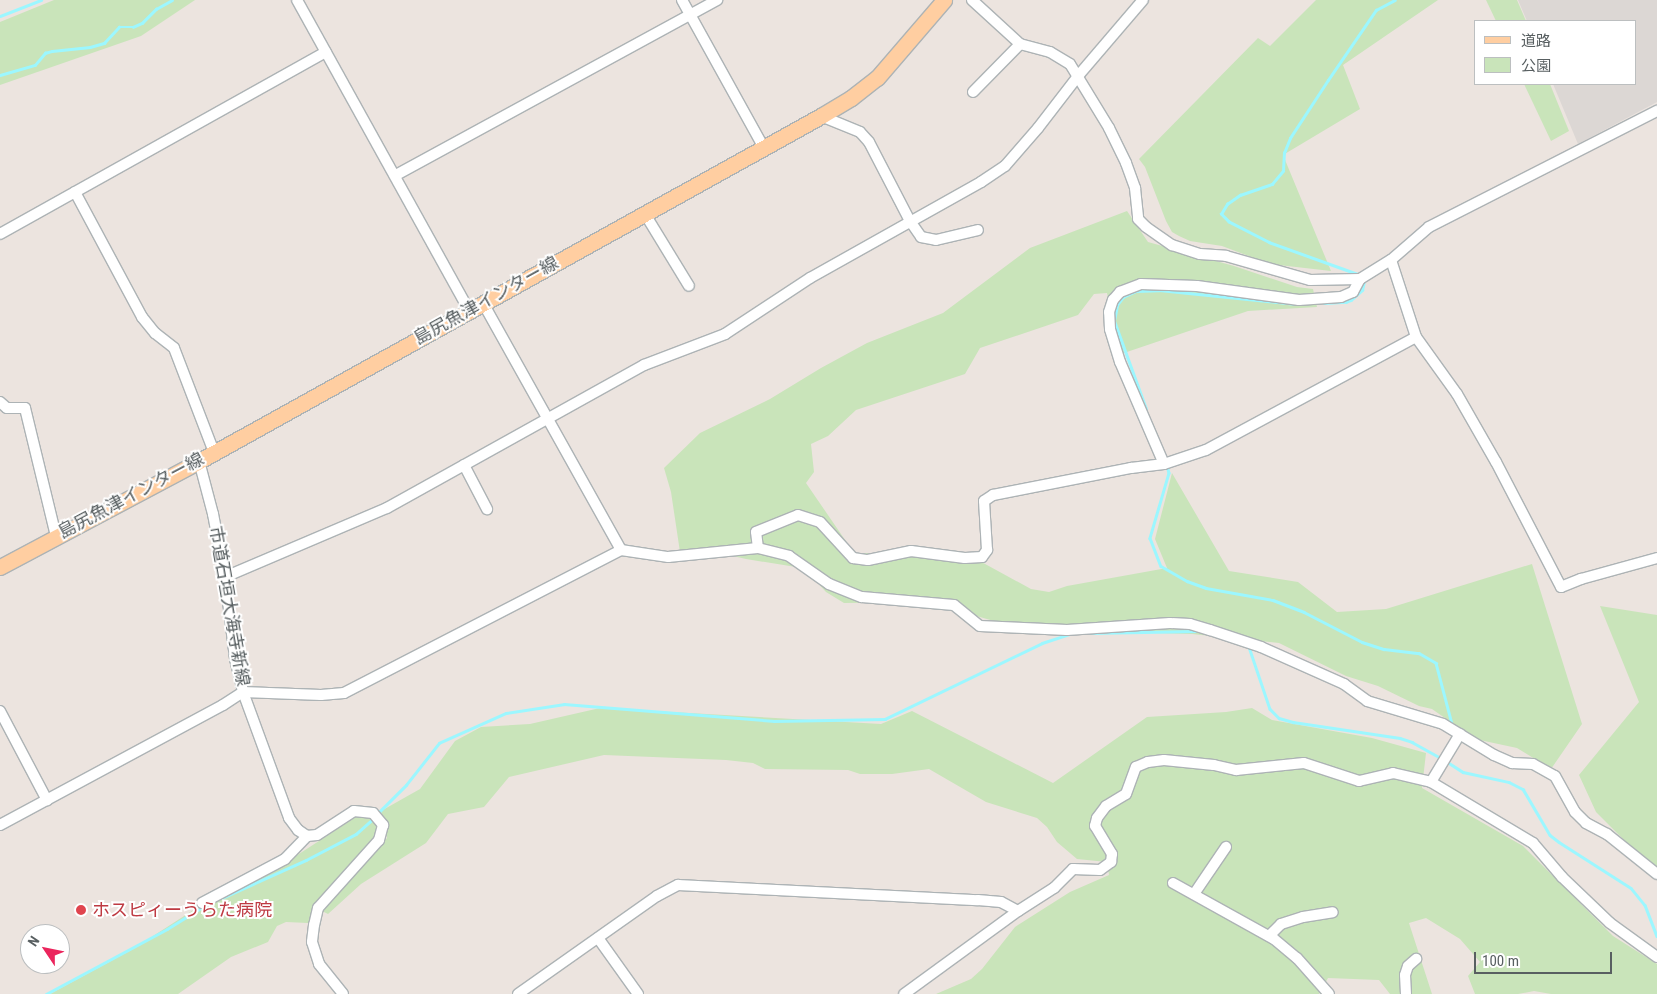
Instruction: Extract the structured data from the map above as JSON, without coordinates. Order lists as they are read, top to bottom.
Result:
{
  "streets": {
    "main road": ["島尻魚津インター線"],
    "street": ["市道石垣大海寺新線"]
  },
  "crossings": [
    ["島尻魚津インター線", "市道石垣大海寺新線"]
  ],
  "places": ["ホスピィーうらた病院"],
  "legend": ["道路", "公園"],
  "scale_bar": "100 m",
  "north": "top left"
}
